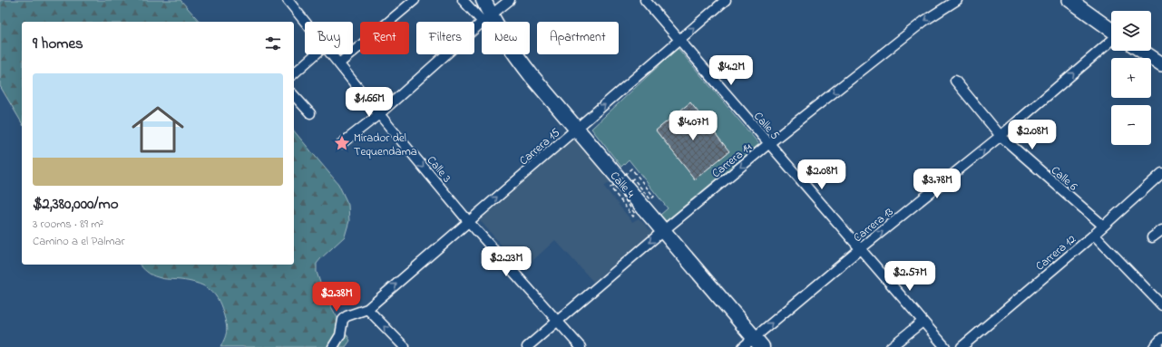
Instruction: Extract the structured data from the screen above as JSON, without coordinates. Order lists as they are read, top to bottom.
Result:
{
  "streets": {
    "main road": ["Calle 4"],
    "street": [
      "Calle 5",
      "Carrera 15",
      "Carrera 14",
      "Calle 3",
      "Calle 6",
      "Carrera 13",
      "Carrera 12"
    ]
  },
  "crossings": [
    ["Calle 5", "Carrera 15"],
    ["Calle 5", "Carrera 14"],
    ["Calle 5", "Carrera 13"],
    ["Carrera 15", "Calle 3"],
    ["Carrera 15", "Calle 4"],
    ["Carrera 14", "Calle 3"],
    ["Carrera 14", "Calle 4"],
    ["Calle 6", "Carrera 13"],
    ["Calle 6", "Carrera 12"],
    ["Calle 4", "Carrera 13"]
  ],
  "one_way": ["Carrera 15", "Carrera 14", "Carrera 13"],
  "places": {
    "place": ["Mirador del Tequendama"]
  },
  "page": {
    "map_buttons": ["+", "−"],
    "chip": [
      "Buy",
      "Rent",
      "Filters",
      "New",
      "Apartment"
    ],
    "heading": "9 homes",
    "price": [
      "$4.2M",
      "$1.66M",
      "$4.07M",
      "$2.08M",
      "$2.08M",
      "$3.78M",
      "$2.23M",
      "$2.57M",
      "$2.38M"
    ],
    "list": [
      {
        "name": "$2,380,000/mo",
        "note": "3 rooms · 89 m² · Camino a el Palmar"
      }
    ]
  }
}
